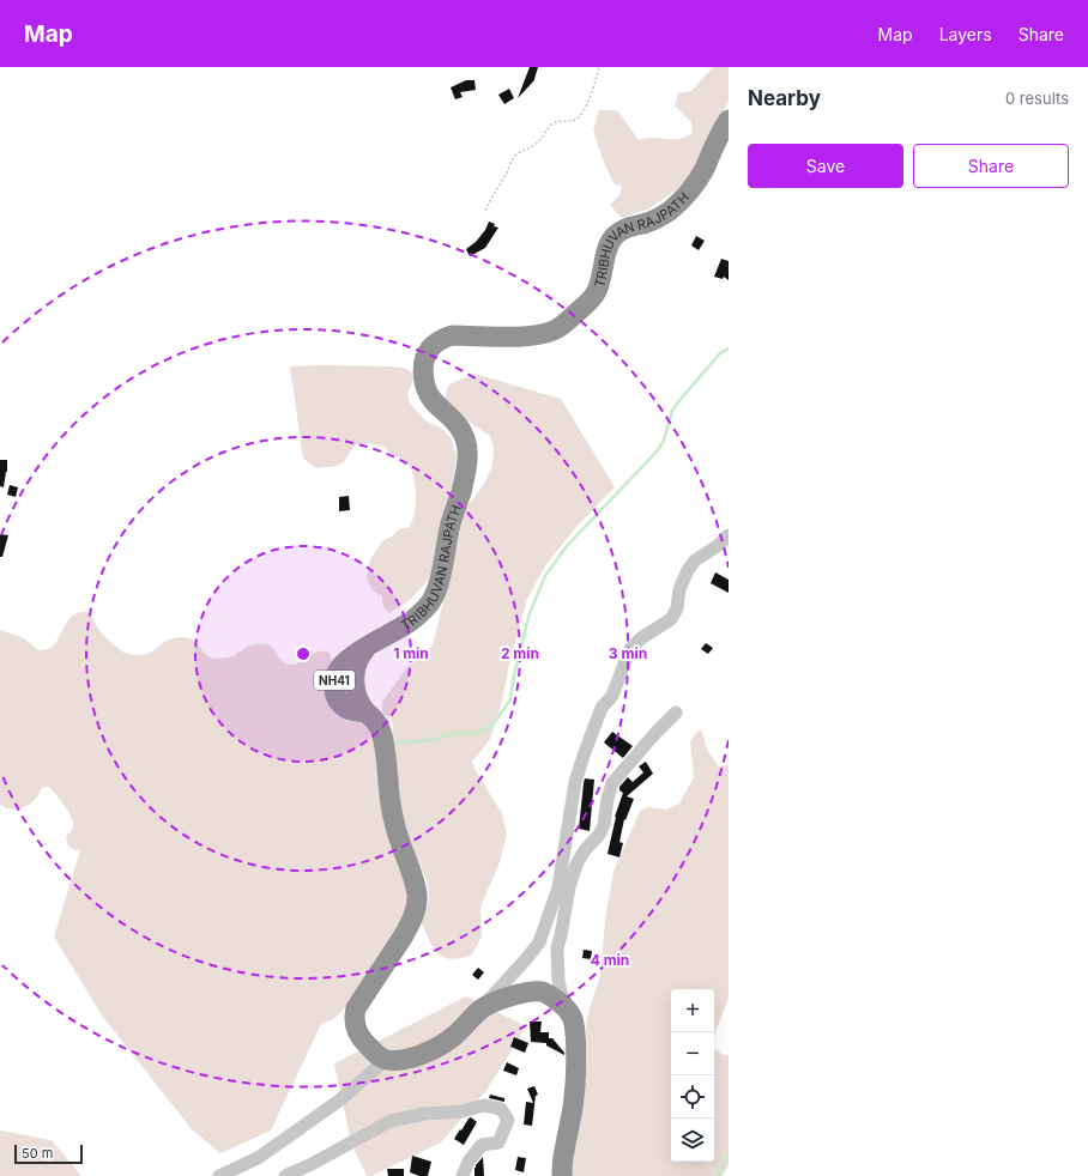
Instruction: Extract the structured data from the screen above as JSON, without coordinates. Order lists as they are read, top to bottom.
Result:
{
  "streets": {
    "highway": ["TRIBHUVAN RAJPATH", "NH41"]
  },
  "scale_bar": "50 m",
  "page": {
    "header": "Map",
    "nav": ["Map", "Layers", "Share"],
    "heading": ["Nearby", "0 results"],
    "buttons": ["Save", "Share"],
    "map_buttons": ["+", "−"],
    "scale": "50 m"
  },
  "rings": [
    "1 min",
    "2 min",
    "3 min",
    "4 min"
  ]
}
